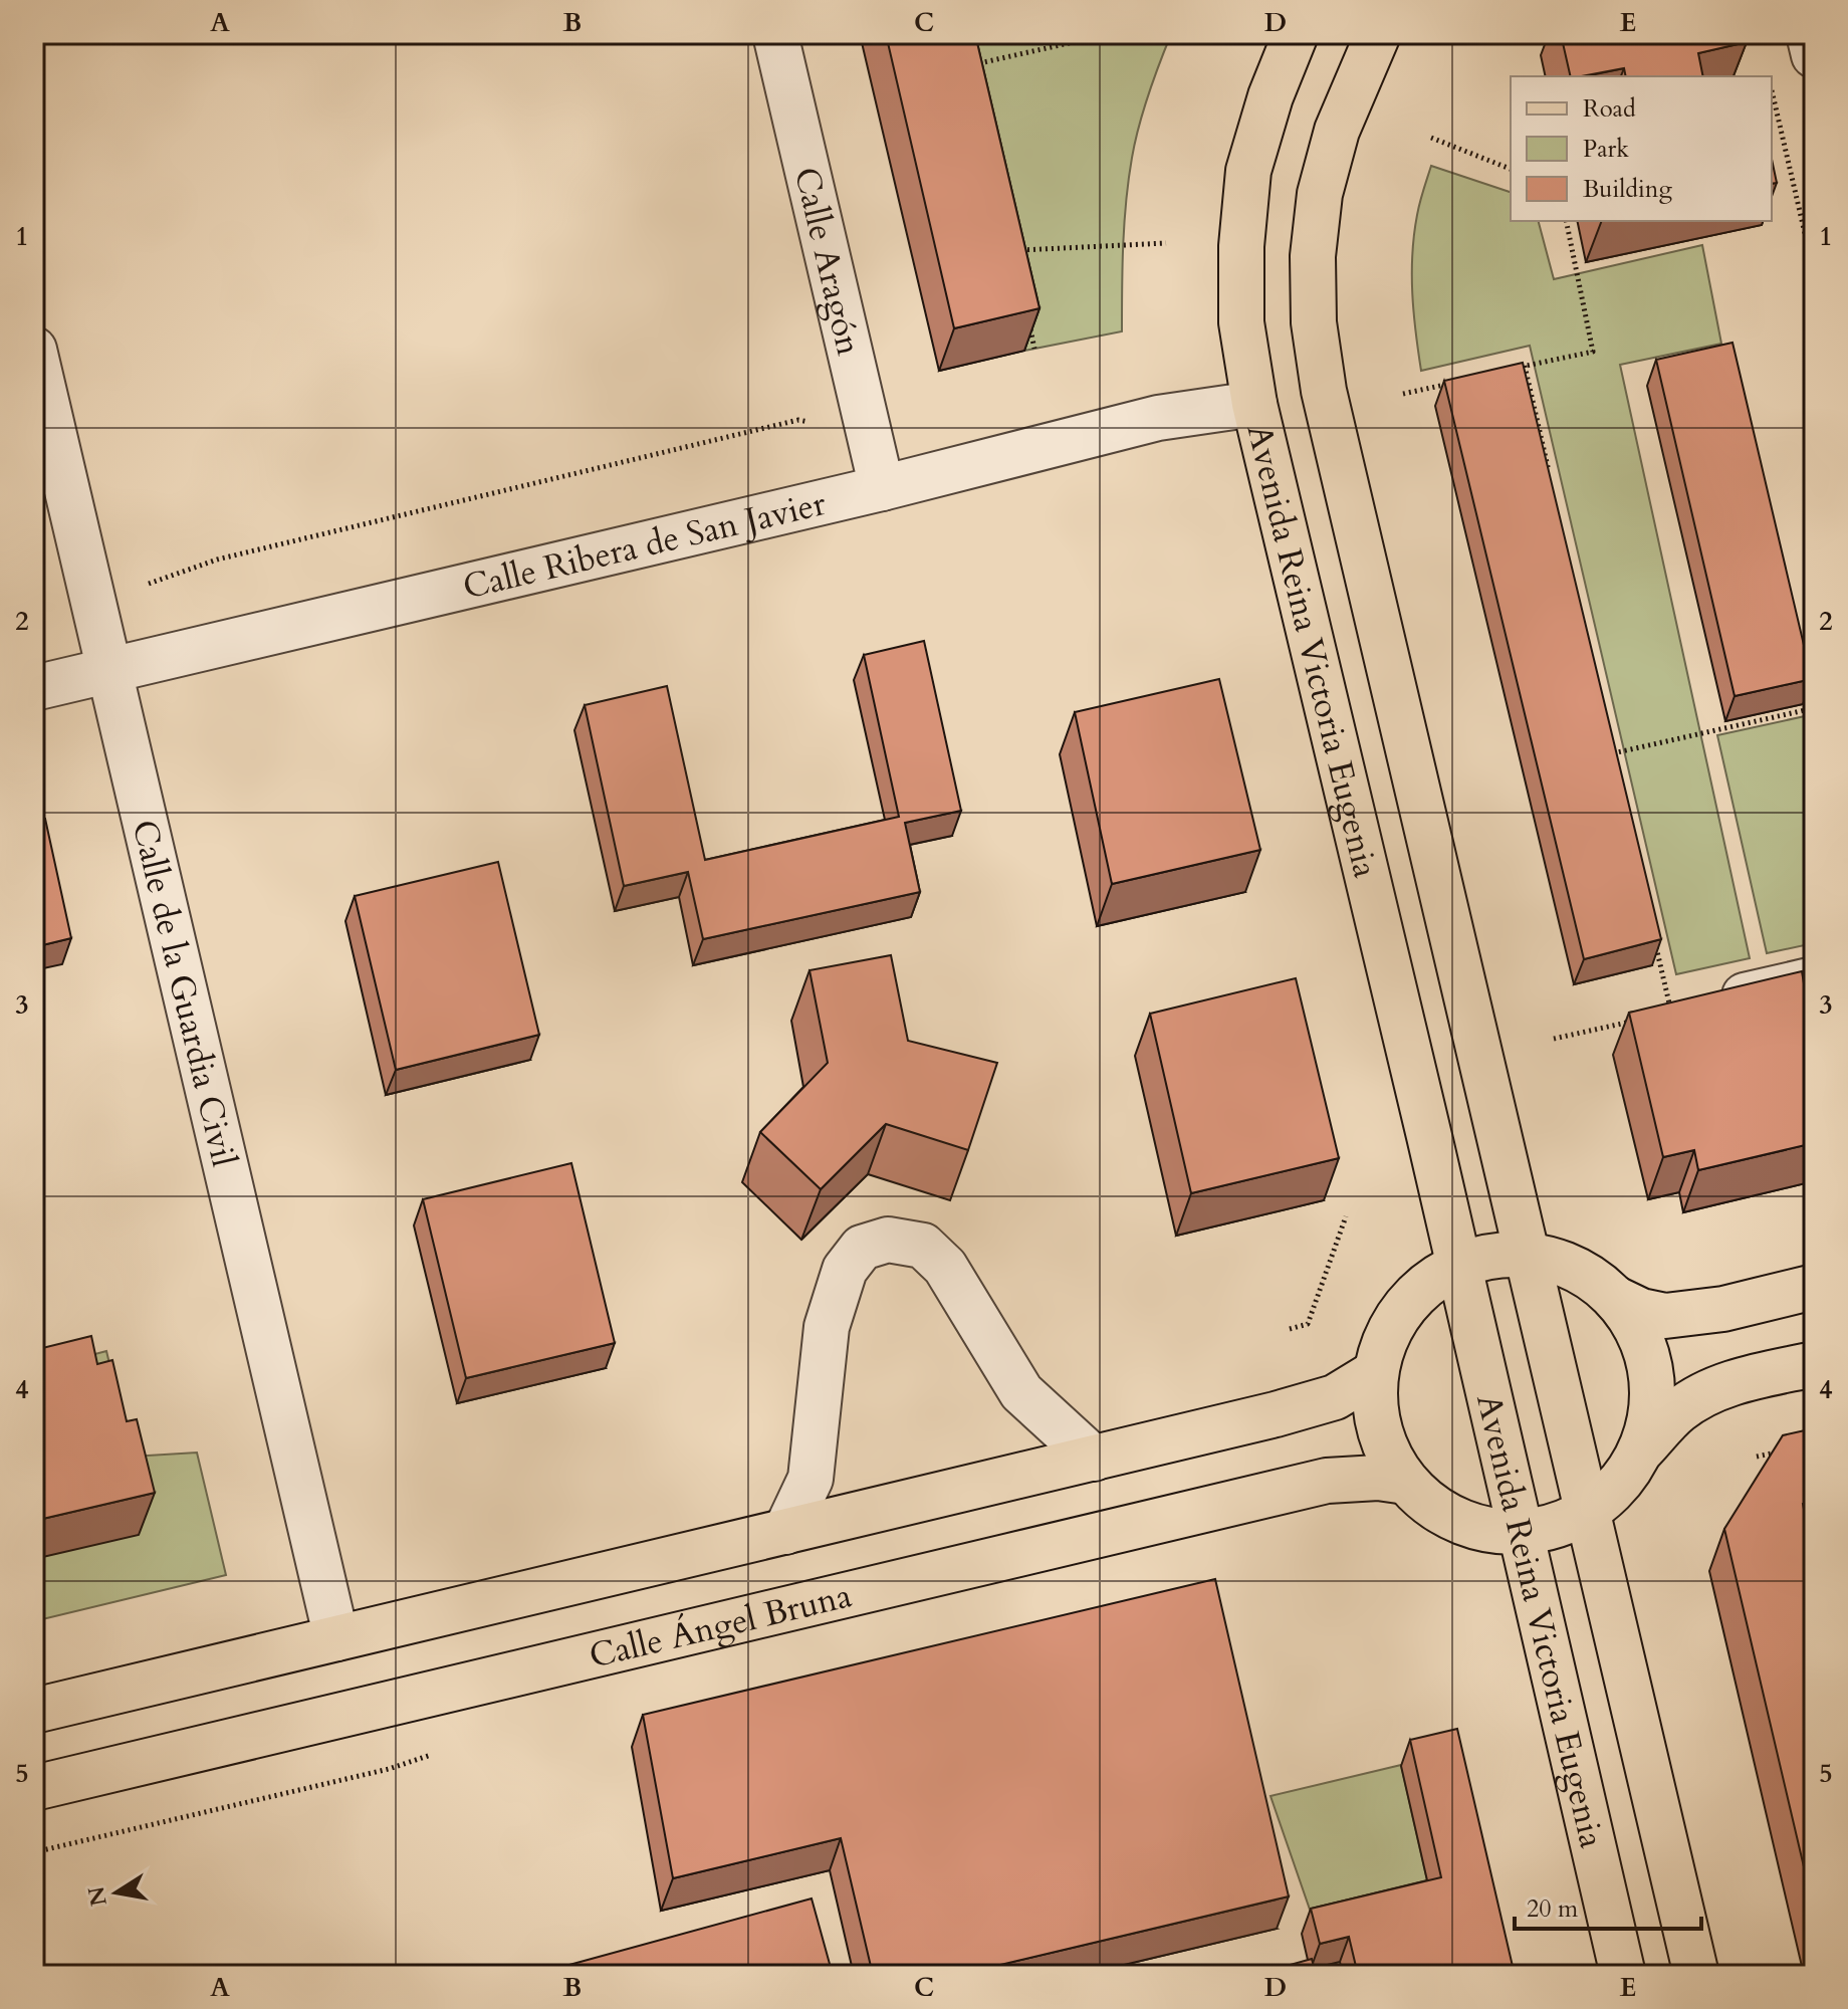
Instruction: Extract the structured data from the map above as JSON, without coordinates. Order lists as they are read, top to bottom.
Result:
{
  "streets": {
    "main road": ["Avenida Reina Victoria Eugenia", "Calle Ángel Bruna"],
    "street": ["Calle Aragón", "Calle Ribera de San Javier", "Calle de la Guardia Civil"]
  },
  "crossings": [
    ["Calle Aragón", "Calle Ribera de San Javier"],
    ["Calle Ribera de San Javier", "Avenida Reina Victoria Eugenia"],
    ["Calle Ribera de San Javier", "Calle de la Guardia Civil"]
  ],
  "legend": ["Road", "Park", "Building"],
  "scale_bar": "20 m",
  "north": "left",
  "grid": {
    "columns": [
      "A",
      "B",
      "C",
      "D",
      "E"
    ],
    "rows": [
      "1",
      "2",
      "3",
      "4",
      "5"
    ]
  }
}
